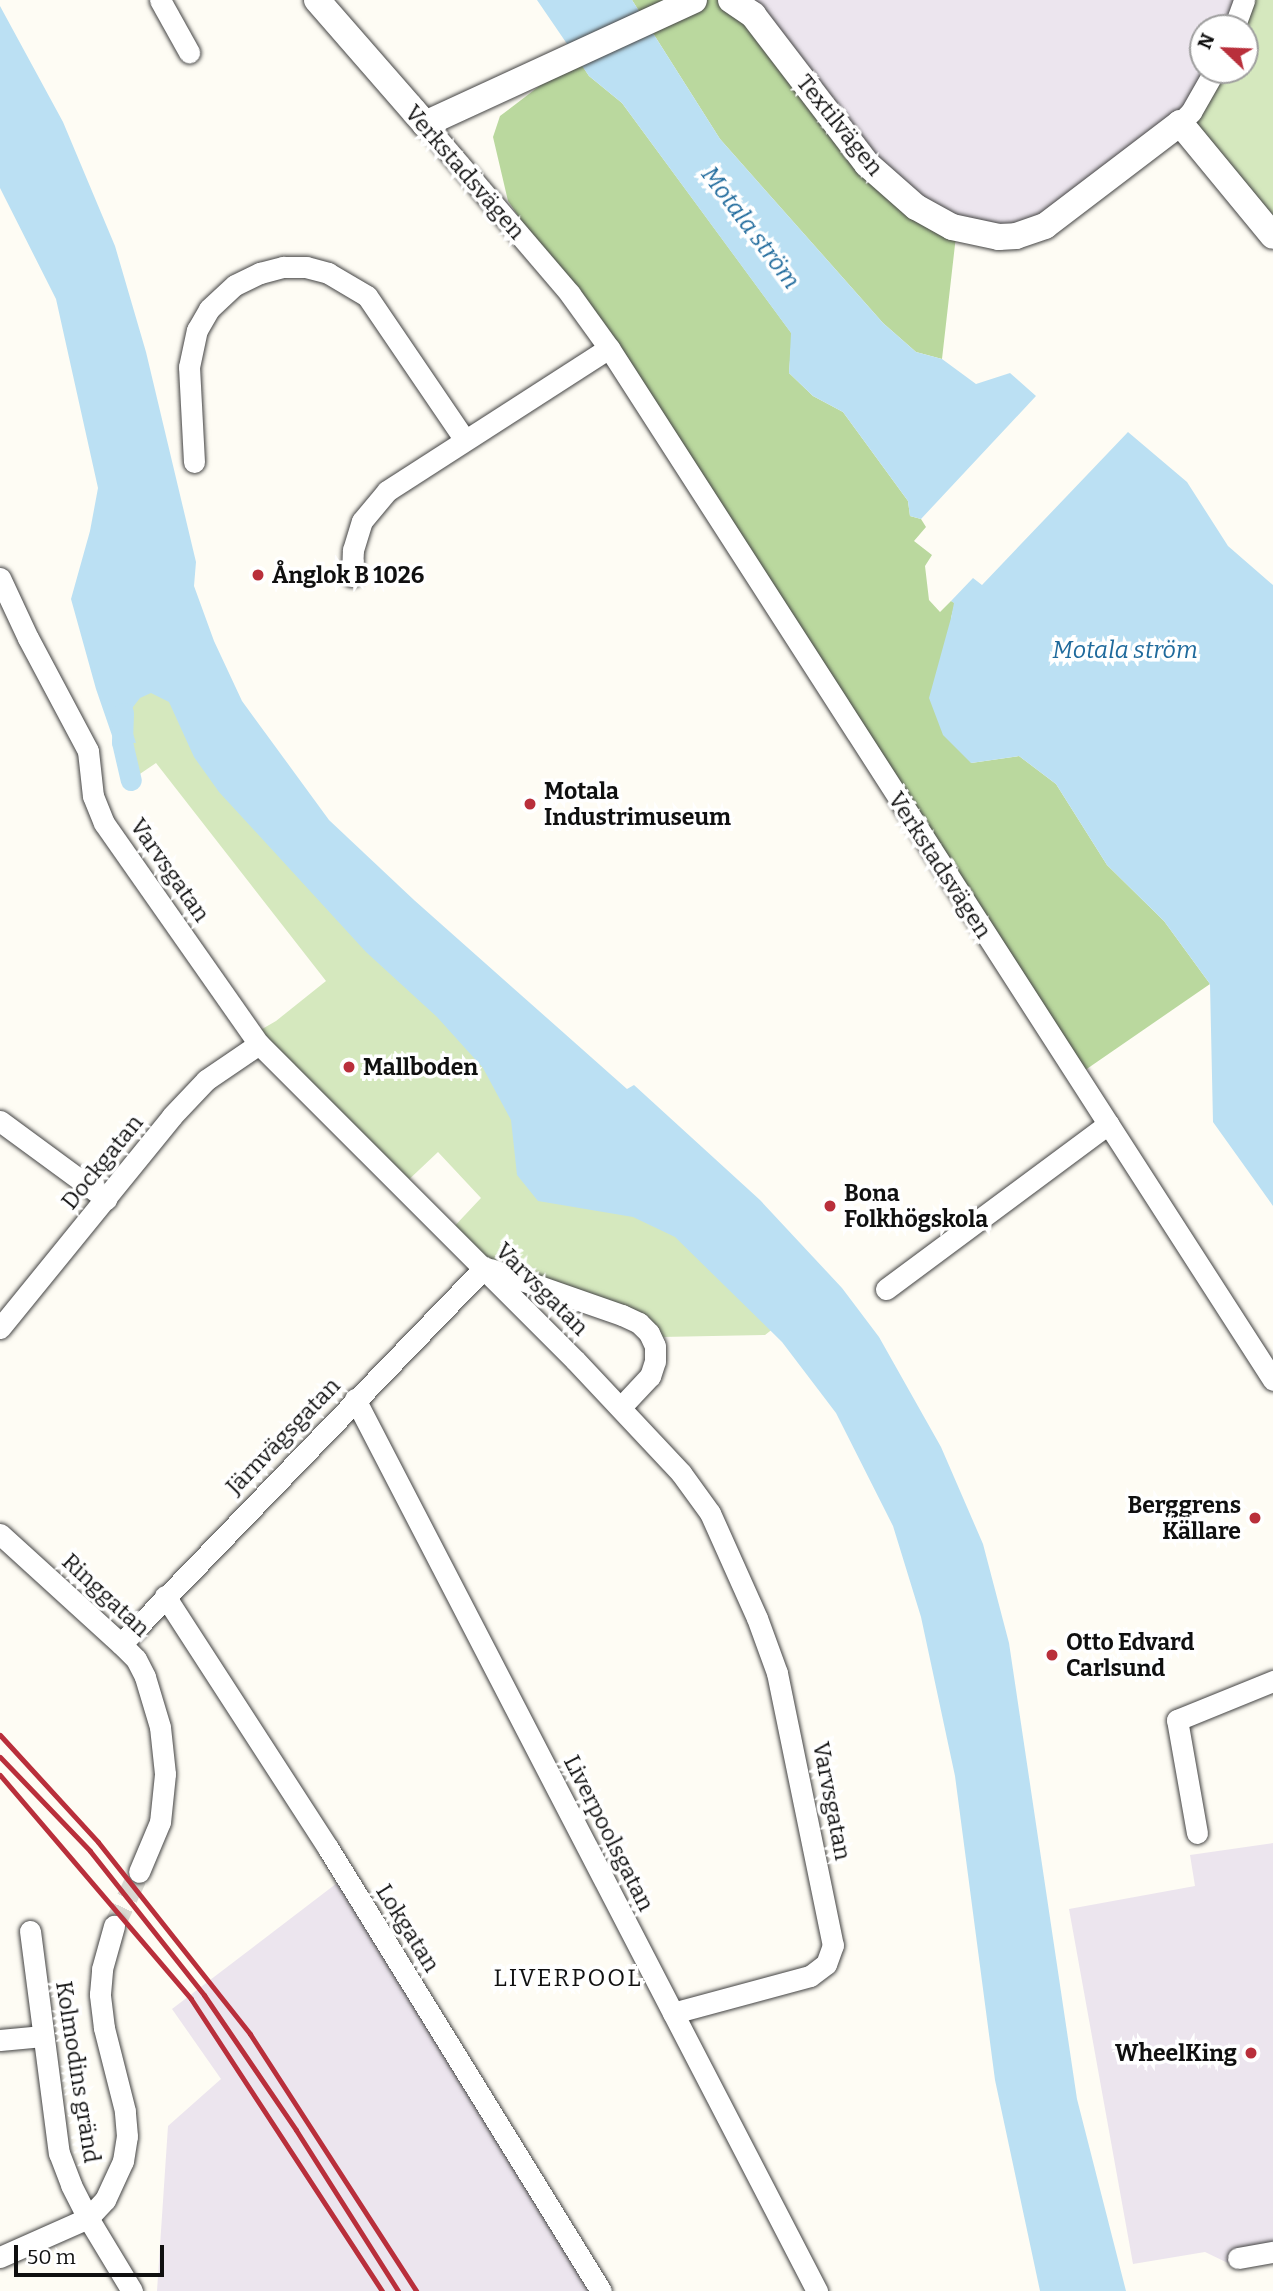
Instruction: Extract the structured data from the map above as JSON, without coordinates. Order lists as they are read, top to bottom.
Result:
{
  "streets": {
    "street": [
      "Textilvägen",
      "Verkstadsvägen",
      "Varvsgatan",
      "Dockgatan",
      "Järnvägsgatan",
      "Ringgatan",
      "Liverpoolsgatan",
      "Lokgatan",
      "Kolmodins gränd"
    ]
  },
  "crossings": [
    ["Varvsgatan", "Dockgatan"],
    ["Varvsgatan", "Järnvägsgatan"],
    ["Varvsgatan", "Liverpoolsgatan"],
    ["Järnvägsgatan", "Ringgatan"],
    ["Järnvägsgatan", "Liverpoolsgatan"],
    ["Järnvägsgatan", "Lokgatan"]
  ],
  "districts": ["LIVERPOOL"],
  "water": ["Motala ström"],
  "places": [
    "Ånglok B 1026",
    "Motala Industrimuseum",
    "Mallboden",
    "Bona Folkhögskola",
    "Berggrens Källare",
    "Otto Edvard Carlsund",
    "WheelKing"
  ],
  "scale_bar": "50 m",
  "north": "top left"
}
